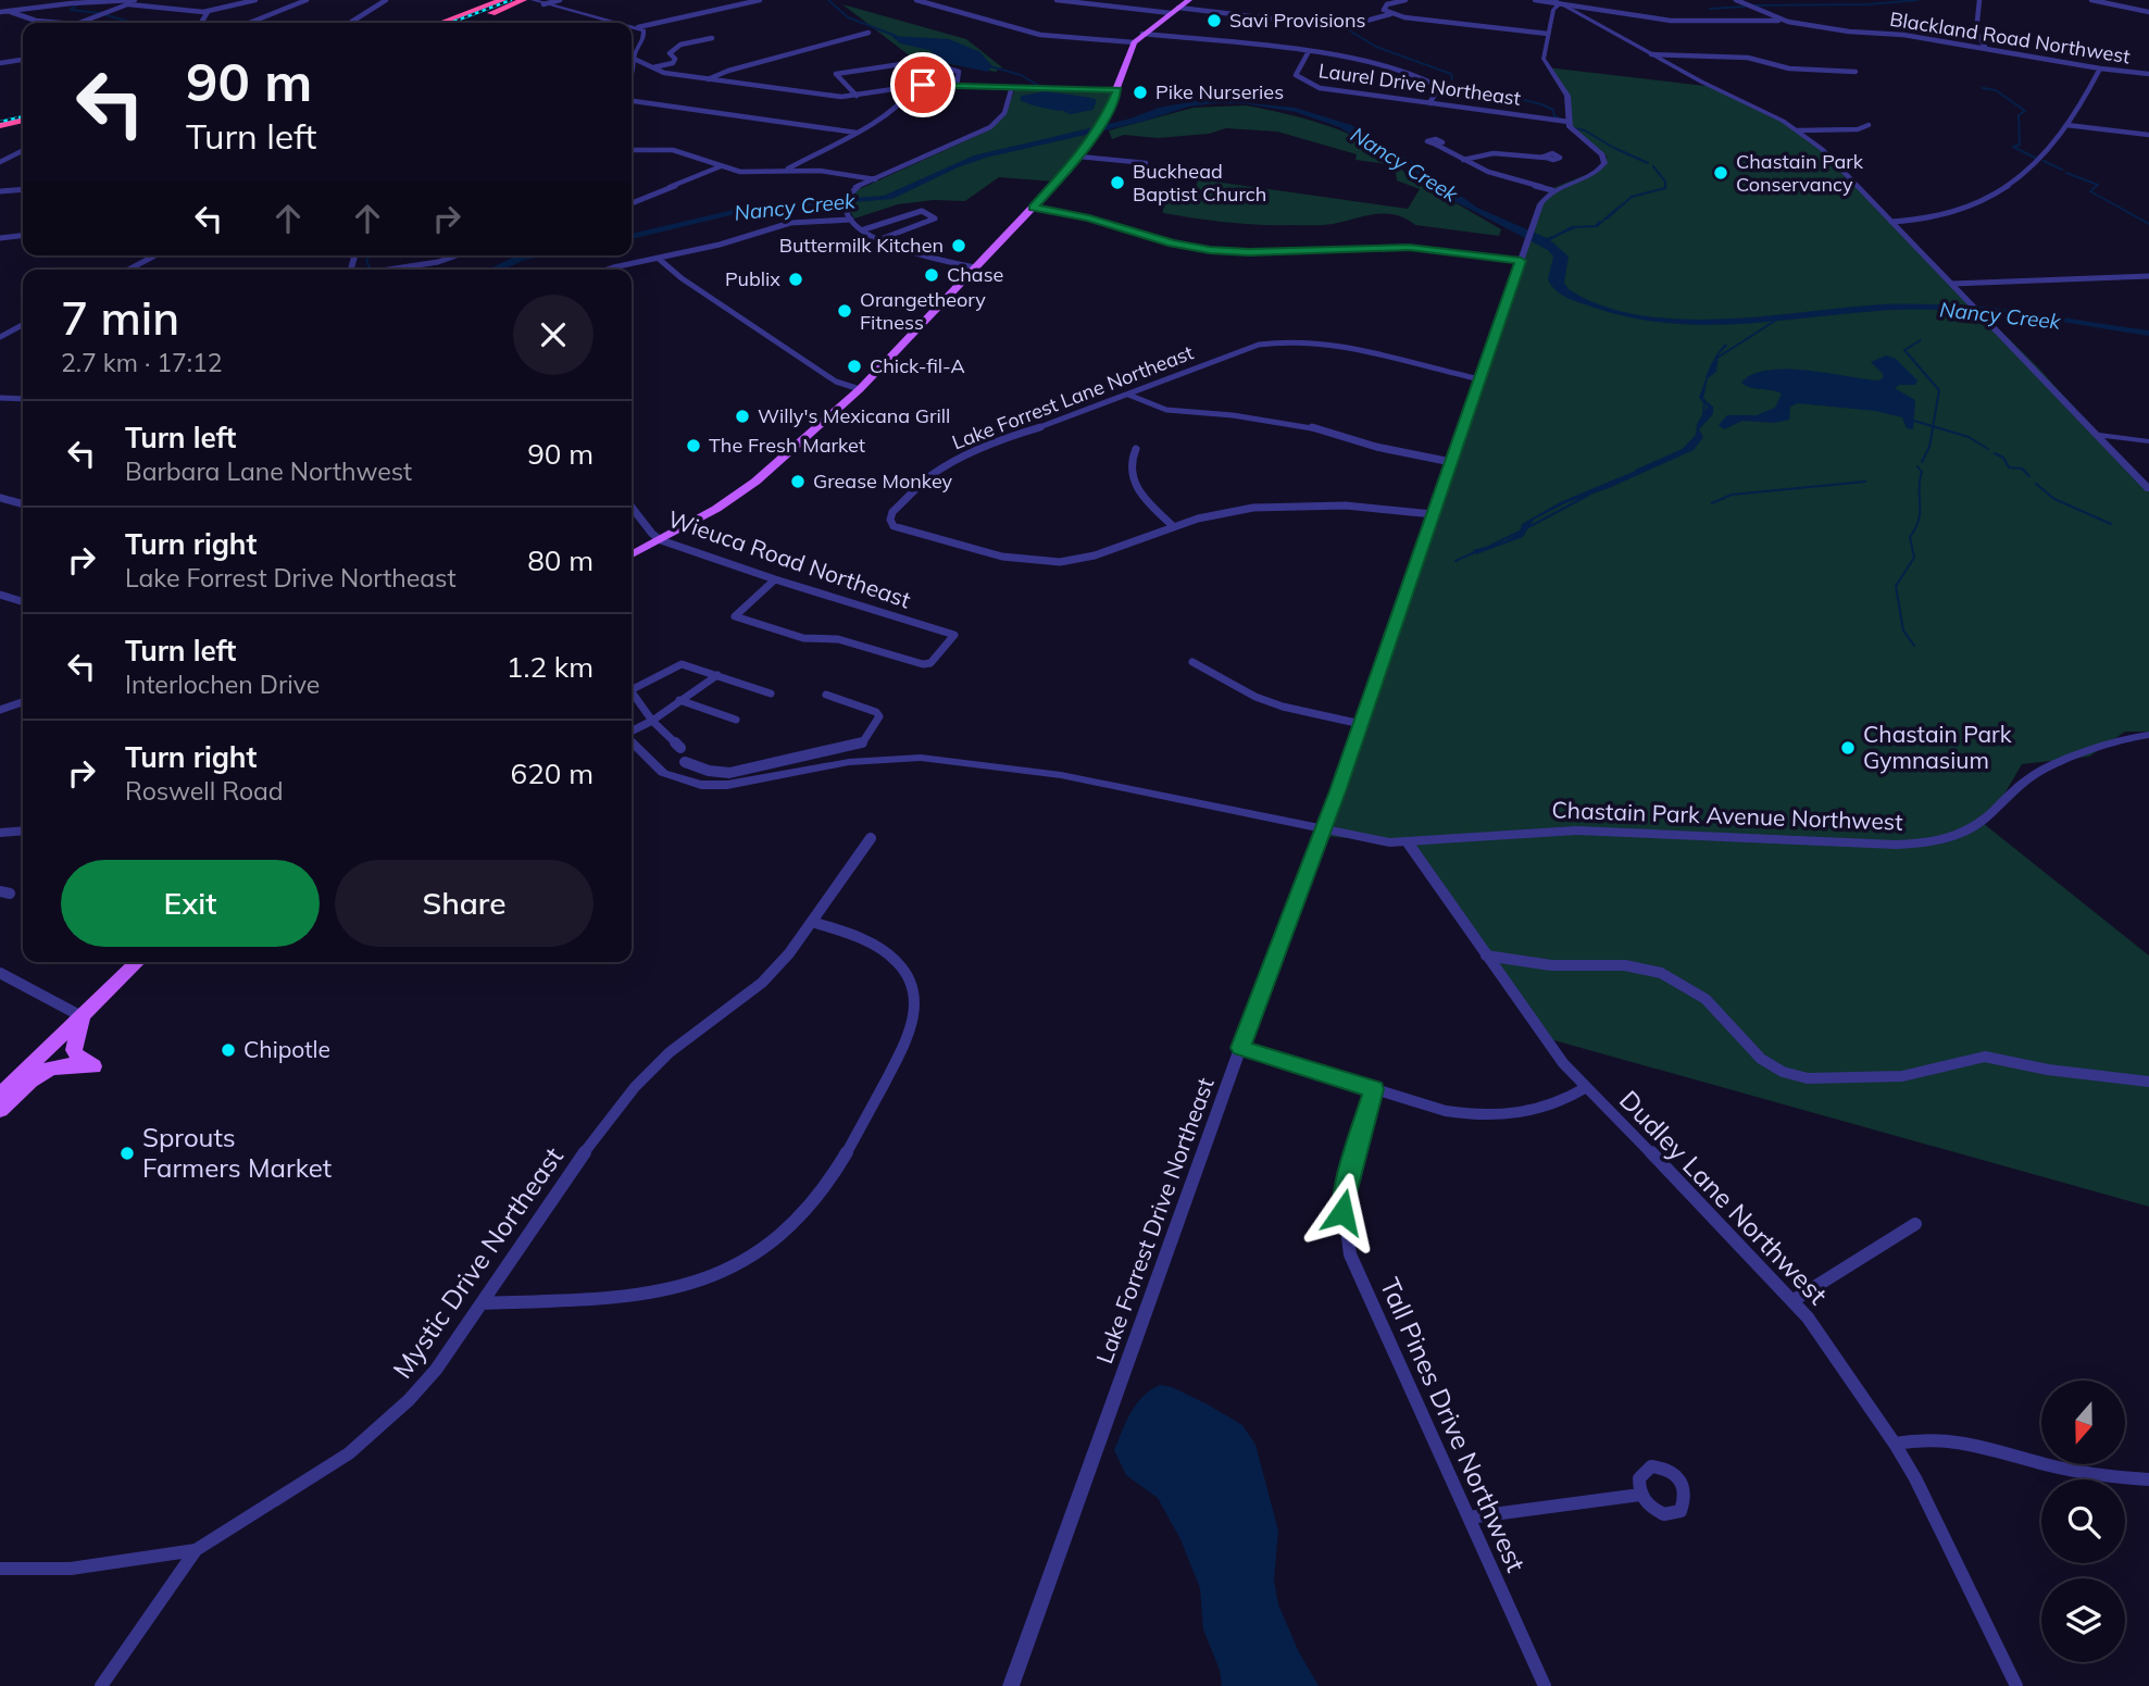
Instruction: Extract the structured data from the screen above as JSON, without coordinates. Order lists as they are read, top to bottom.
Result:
{
  "streets": {
    "street": [
      "Blackland Road Northwest",
      "Laurel Drive Northeast",
      "Lake Forrest Lane Northeast",
      "Wieuca Road Northeast",
      "Chastain Park Avenue Northwest",
      "Dudley Lane Northwest",
      "Lake Forrest Drive Northeast",
      "Mystic Drive Northeast",
      "Tall Pines Drive Northwest"
    ]
  },
  "crossings": [
    ["Lake Forrest Lane Northeast", "Lake Forrest Drive Northeast"],
    ["Chastain Park Avenue Northwest", "Dudley Lane Northwest"],
    ["Chastain Park Avenue Northwest", "Lake Forrest Drive Northeast"]
  ],
  "water": ["Nancy Creek"],
  "places": [
    "Savi Provisions",
    "Pike Nurseries",
    "Chastain Park Conservancy",
    "Buckhead Baptist Church",
    "Buttermilk Kitchen",
    "Chase",
    "Publix",
    "Orangetheory Fitness",
    "Chick-fil-A",
    "Willy's Mexicana Grill",
    "The Fresh Market",
    "Grease Monkey",
    "Chastain Park Gymnasium",
    "Chipotle",
    "Sprouts Farmers Market"
  ],
  "north": "bottom",
  "page": {
    "turn": ["90 m", "Turn left"],
    "heading": ["7 min", "2.7 km · 17:12"],
    "list": [
      {
        "name": "Turn left",
        "note": "Barbara Lane Northwest",
        "value": "90 m"
      },
      {
        "name": "Turn right",
        "note": "Lake Forrest Drive Northeast",
        "value": "80 m"
      },
      {
        "name": "Turn left",
        "note": "Interlochen Drive",
        "value": "1.2 km"
      },
      {
        "name": "Turn right",
        "note": "Roswell Road",
        "value": "620 m"
      }
    ],
    "buttons": ["Exit", "Share"]
  }
}
